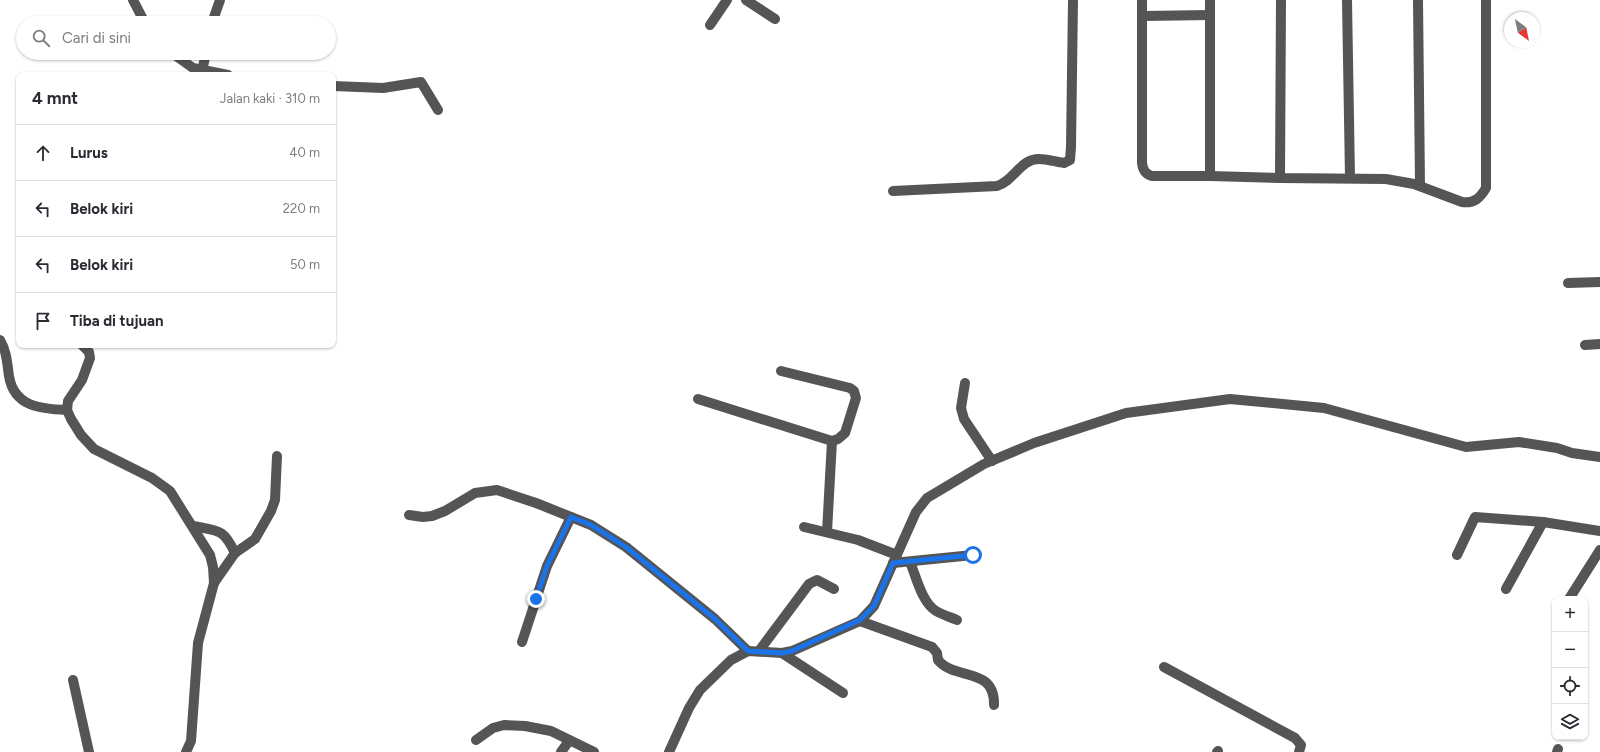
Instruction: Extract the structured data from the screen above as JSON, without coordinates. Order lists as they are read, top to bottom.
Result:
{
  "north": "bottom right",
  "page": {
    "search": "Cari di sini",
    "heading": ["4 mnt", "Jalan kaki · 310 m"],
    "list": [
      ["Lurus", "40 m"],
      ["Belok kiri", "220 m"],
      ["Belok kiri", "50 m"],
      "Tiba di tujuan"
    ],
    "map_buttons": ["+", "−"]
  }
}
